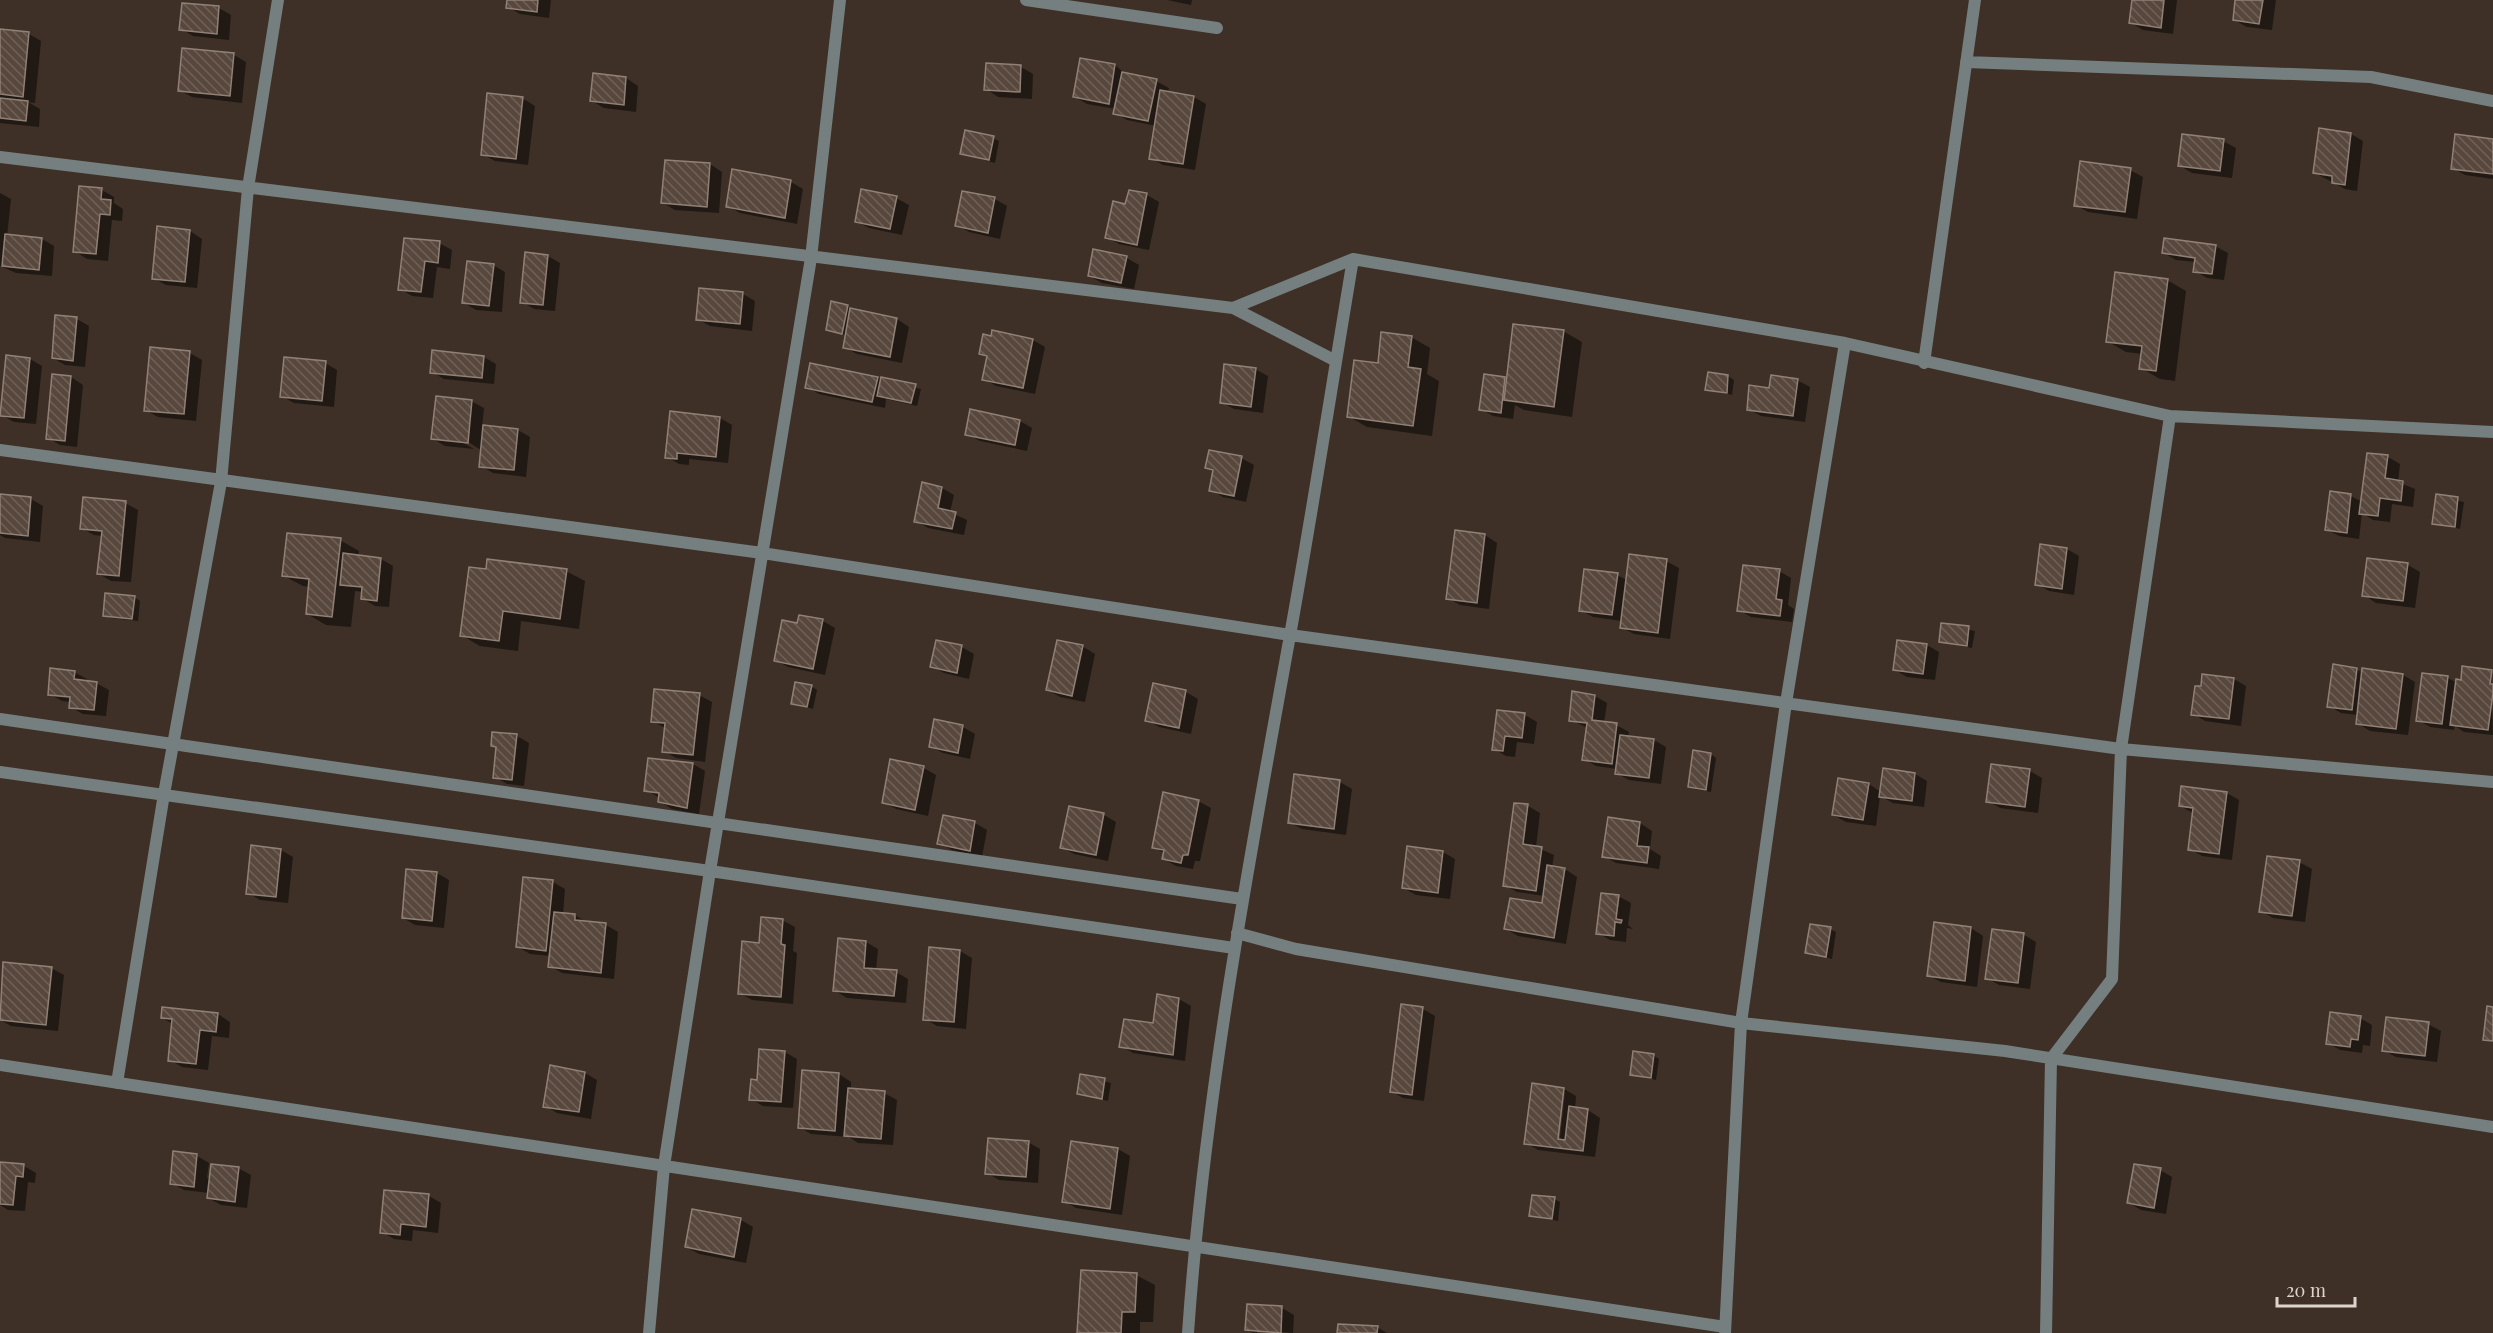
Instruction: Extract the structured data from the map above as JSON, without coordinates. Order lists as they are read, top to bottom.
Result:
{
  "scale_bar": "20 m"
}
